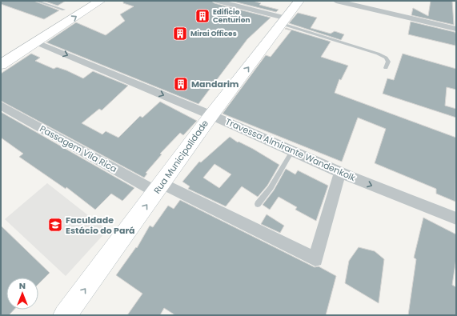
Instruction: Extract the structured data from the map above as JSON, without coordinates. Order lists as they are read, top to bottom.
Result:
{
  "streets": {
    "street": ["Passagem Vila Rica", "Travessa Almirante Wandenkolk", "Rua Municipalidade"]
  },
  "crossings": [
    ["Passagem Vila Rica", "Travessa Almirante Wandenkolk"],
    ["Passagem Vila Rica", "Rua Municipalidade"],
    ["Travessa Almirante Wandenkolk", "Rua Municipalidade"]
  ],
  "one_way": ["Travessa Almirante Wandenkolk", "Rua Municipalidade"],
  "places": {
    "building": ["Edificio Centurion", "Mirai Offices", "Mandarim"],
    "school or university": ["Faculdade Estácio do Pará"]
  },
  "north": "top"
}
